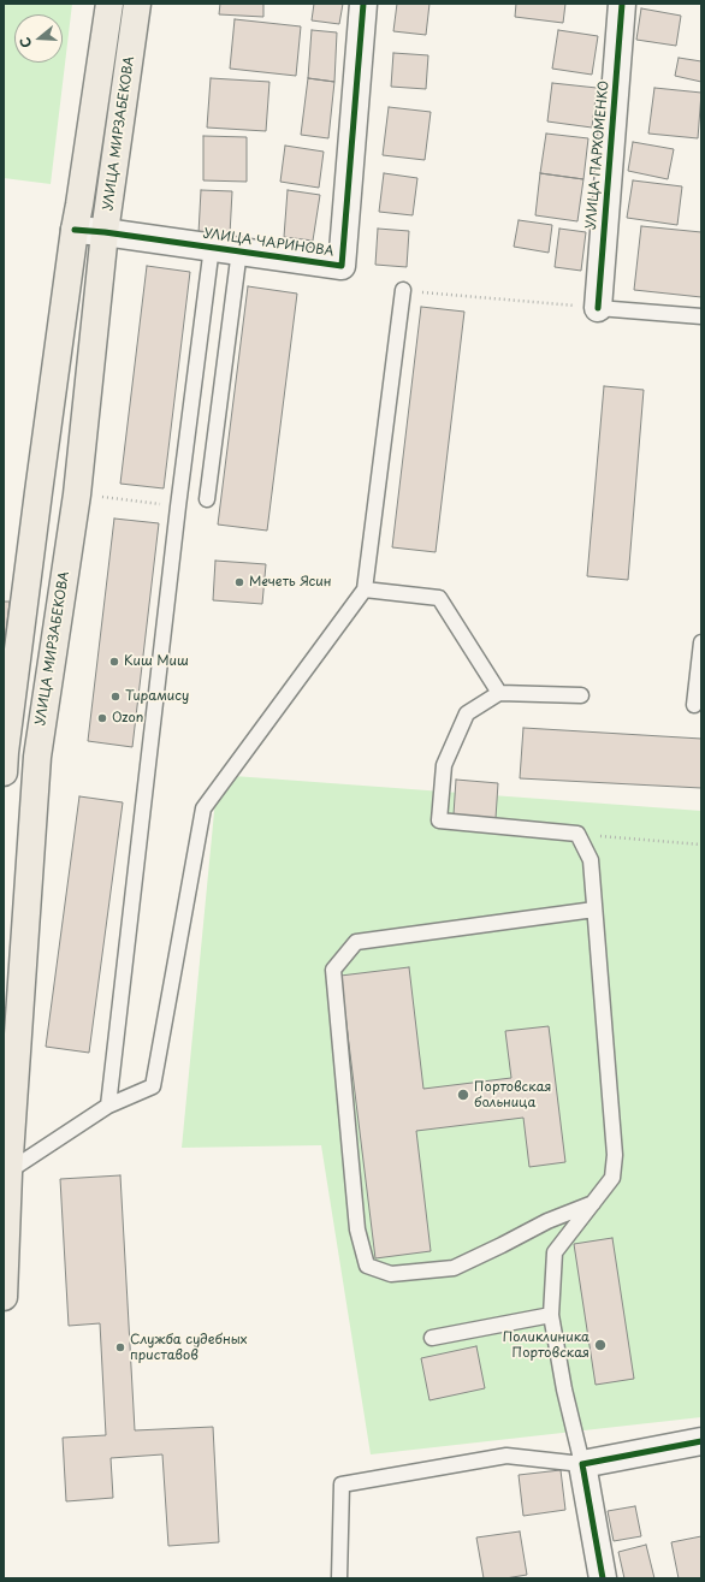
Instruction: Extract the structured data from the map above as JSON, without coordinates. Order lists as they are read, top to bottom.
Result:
{
  "streets": {
    "main road": ["УЛИЦА МИРЗАБЕКОВА"],
    "street": ["УЛИЦА ПАРХОМЕНКО", "УЛИЦА ЧАРИНОВА"]
  },
  "crossings": [
    ["УЛИЦА МИРЗАБЕКОВА", "УЛИЦА ЧАРИНОВА"]
  ],
  "places": [
    "Мечеть Ясин",
    "Киш Миш",
    "Тирамису",
    "Ozon",
    "Портовская больница",
    "Поликлиника Портовская",
    "Служба судебных приставов"
  ],
  "north": "left"
}
